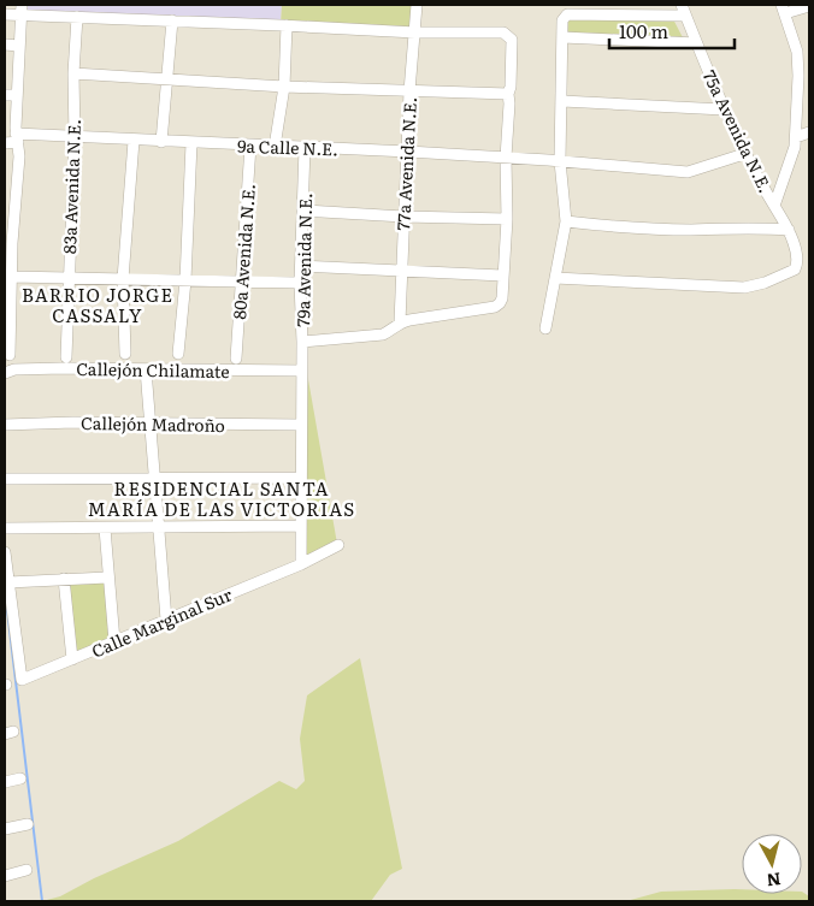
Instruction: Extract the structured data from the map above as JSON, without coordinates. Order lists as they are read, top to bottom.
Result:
{
  "streets": {
    "street": [
      "75a Avenida N.E.",
      "9a Calle N.E.",
      "77a Avenida N.E.",
      "83a Avenida N.E.",
      "80a Avenida N.E.",
      "79a Avenida N.E.",
      "Callejón Chilamate",
      "Callejón Madroño",
      "Calle Marginal Sur"
    ]
  },
  "crossings": [
    ["75a Avenida N.E.", "9a Calle N.E."],
    ["9a Calle N.E.", "77a Avenida N.E."],
    ["9a Calle N.E.", "83a Avenida N.E."],
    ["9a Calle N.E.", "80a Avenida N.E."],
    ["9a Calle N.E.", "79a Avenida N.E."],
    ["79a Avenida N.E.", "Callejón Chilamate"],
    ["79a Avenida N.E.", "Callejón Madroño"],
    ["79a Avenida N.E.", "Calle Marginal Sur"]
  ],
  "districts": ["BARRIO JORGE CASSALY", "RESIDENCIAL SANTA MARÍA DE LAS VICTORIAS"],
  "scale_bar": "100 m",
  "north": "bottom"
}
